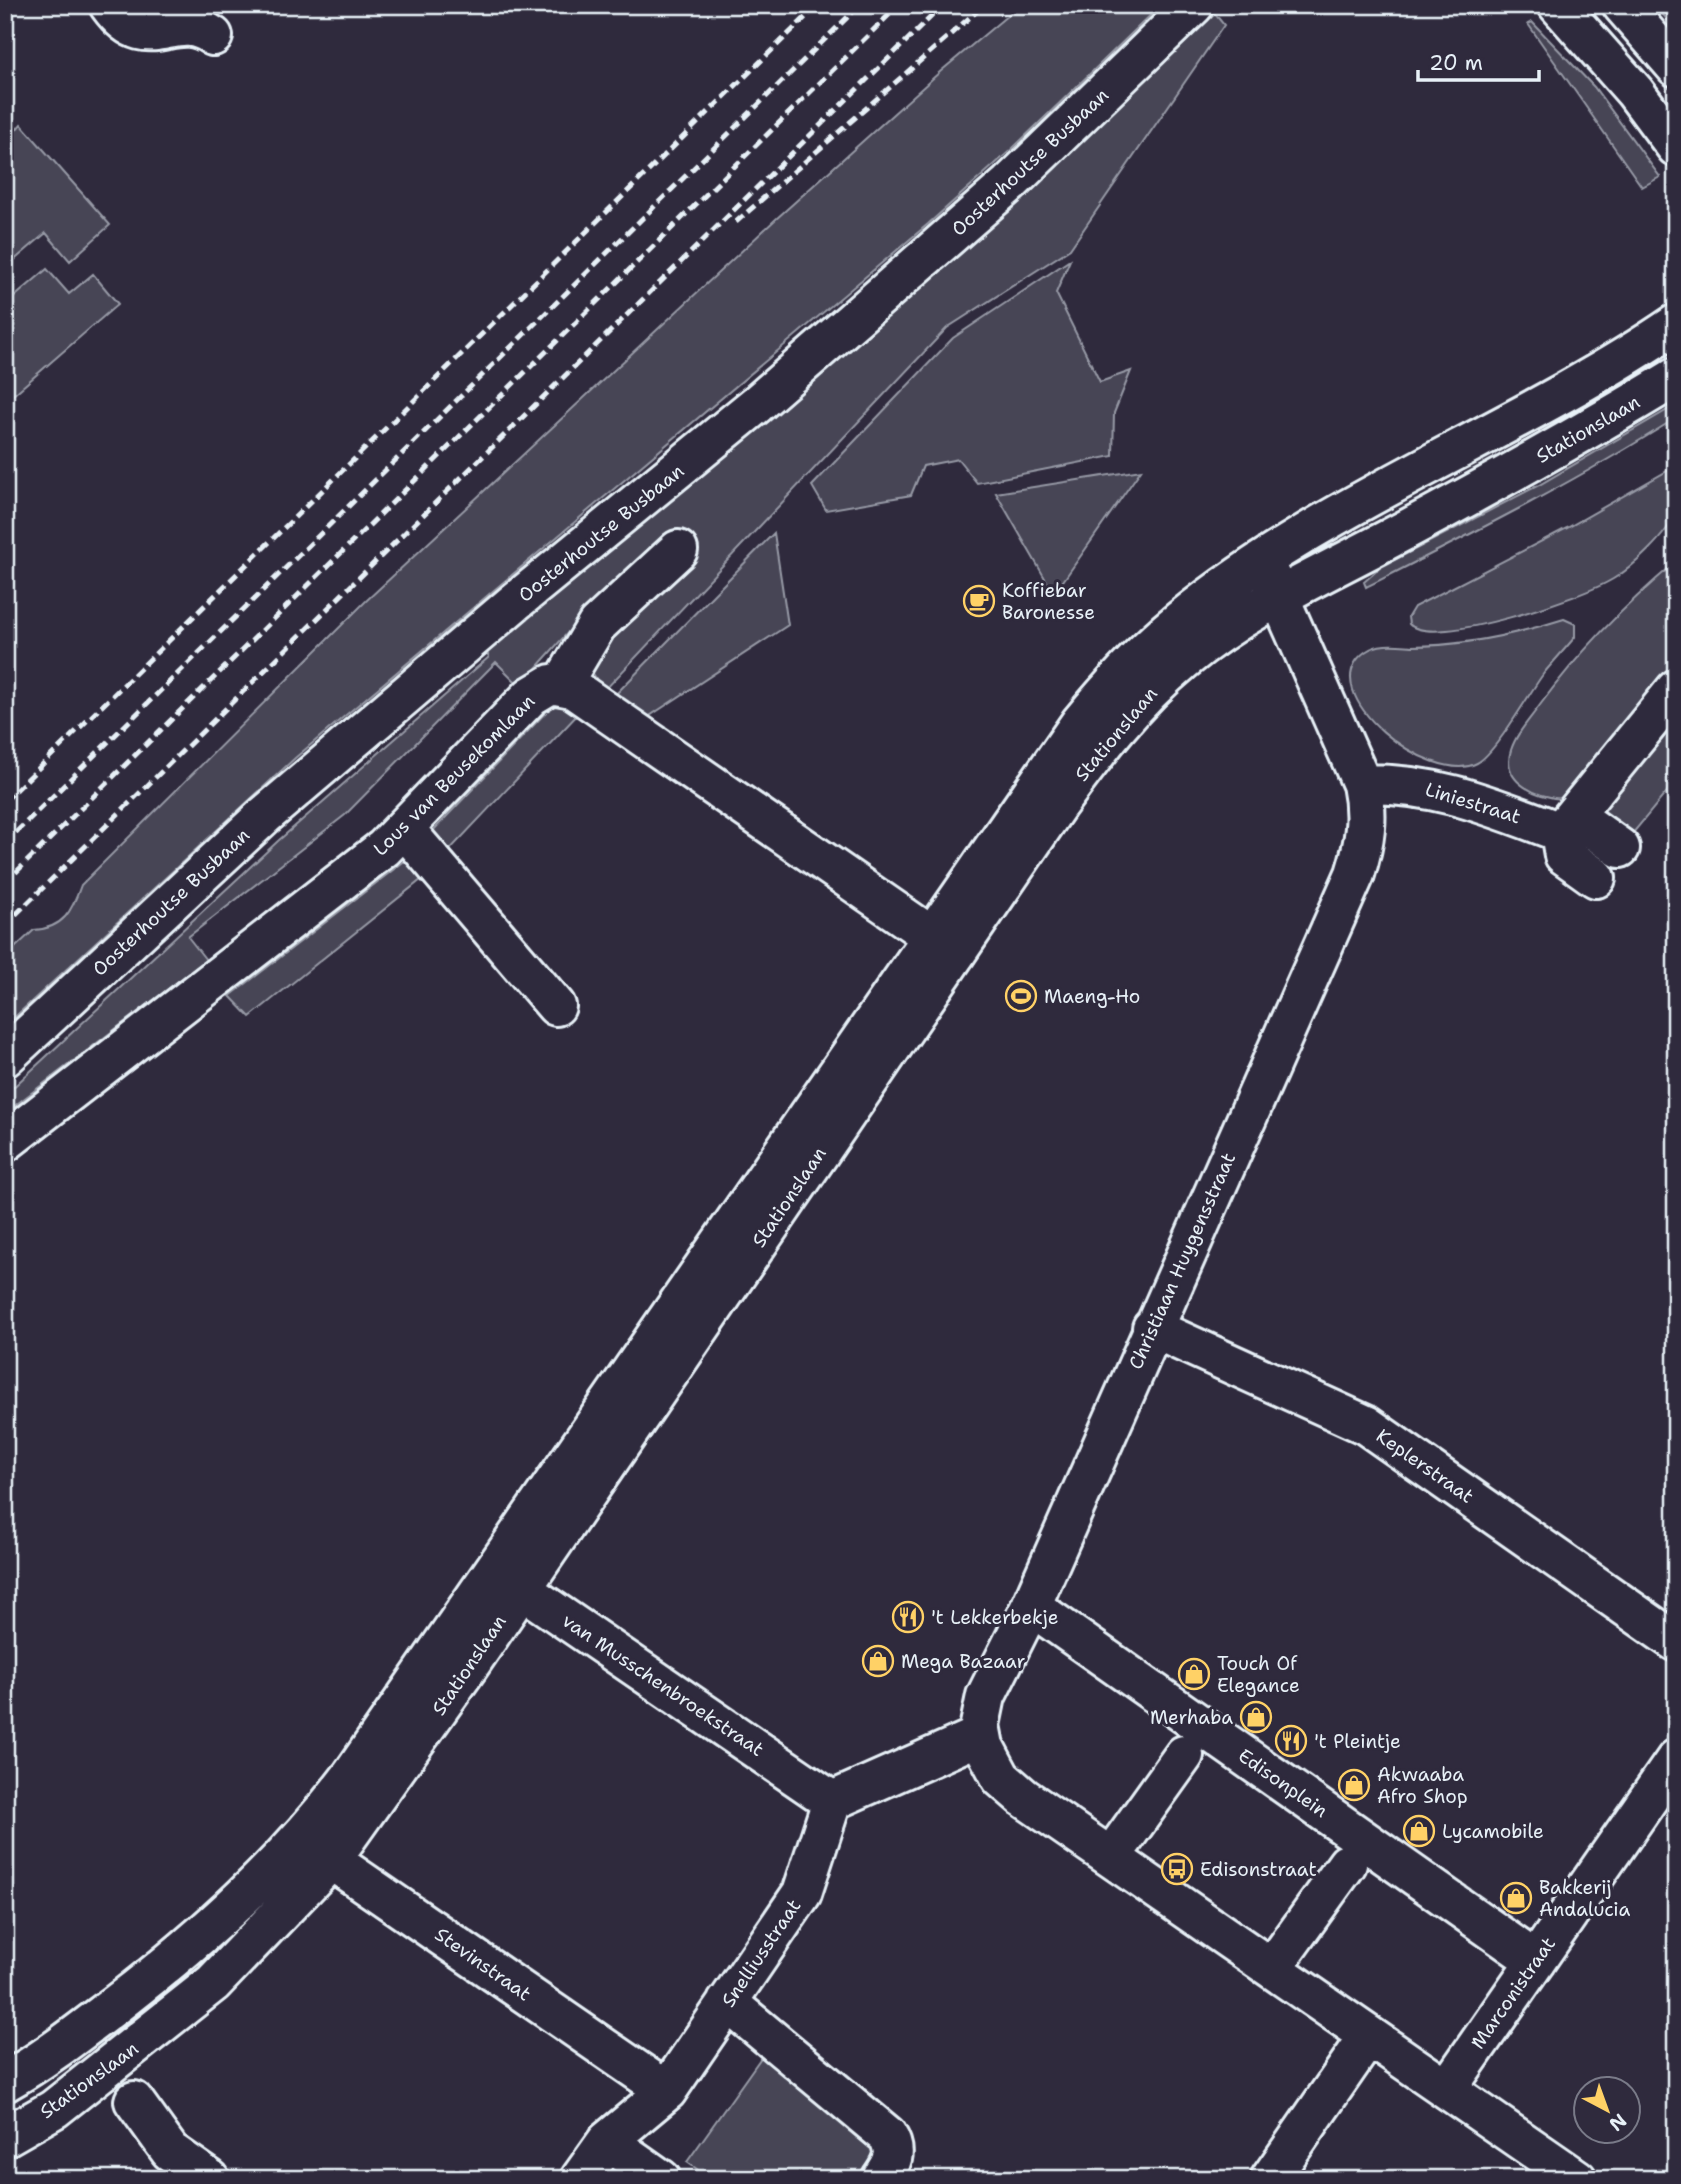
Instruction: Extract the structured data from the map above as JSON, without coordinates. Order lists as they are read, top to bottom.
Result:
{
  "streets": {
    "street": [
      "Oosterhoutse Busbaan",
      "Stationslaan",
      "Lous van Beusekomlaan",
      "Liniestraat",
      "Christiaan Huygensstraat",
      "Keplerstraat",
      "van Musschenbroekstraat",
      "Edisonplein",
      "Snelliusstraat",
      "Stevinstraat",
      "Marconistraat"
    ]
  },
  "crossings": [
    ["Stationslaan", "van Musschenbroekstraat"],
    ["Stationslaan", "Stevinstraat"],
    ["Liniestraat", "Christiaan Huygensstraat"],
    ["Christiaan Huygensstraat", "Keplerstraat"],
    ["Christiaan Huygensstraat", "Edisonplein"],
    ["van Musschenbroekstraat", "Snelliusstraat"],
    ["Edisonplein", "Marconistraat"],
    ["Snelliusstraat", "Stevinstraat"]
  ],
  "places": {
    "cafe": ["Koffiebar Baronesse"],
    "sports": ["Maeng-Ho"],
    "restaurant": ["'t Lekkerbekje", "'t Pleintje"],
    "shop": [
      "Mega Bazaar",
      "Touch Of Elegance",
      "Merhaba",
      "Akwaaba Afro Shop",
      "Lycamobile",
      "Bakkerij Andalucia"
    ],
    "bus stop": ["Edisonstraat"]
  },
  "scale_bar": "20 m",
  "north": "bottom right"
}
